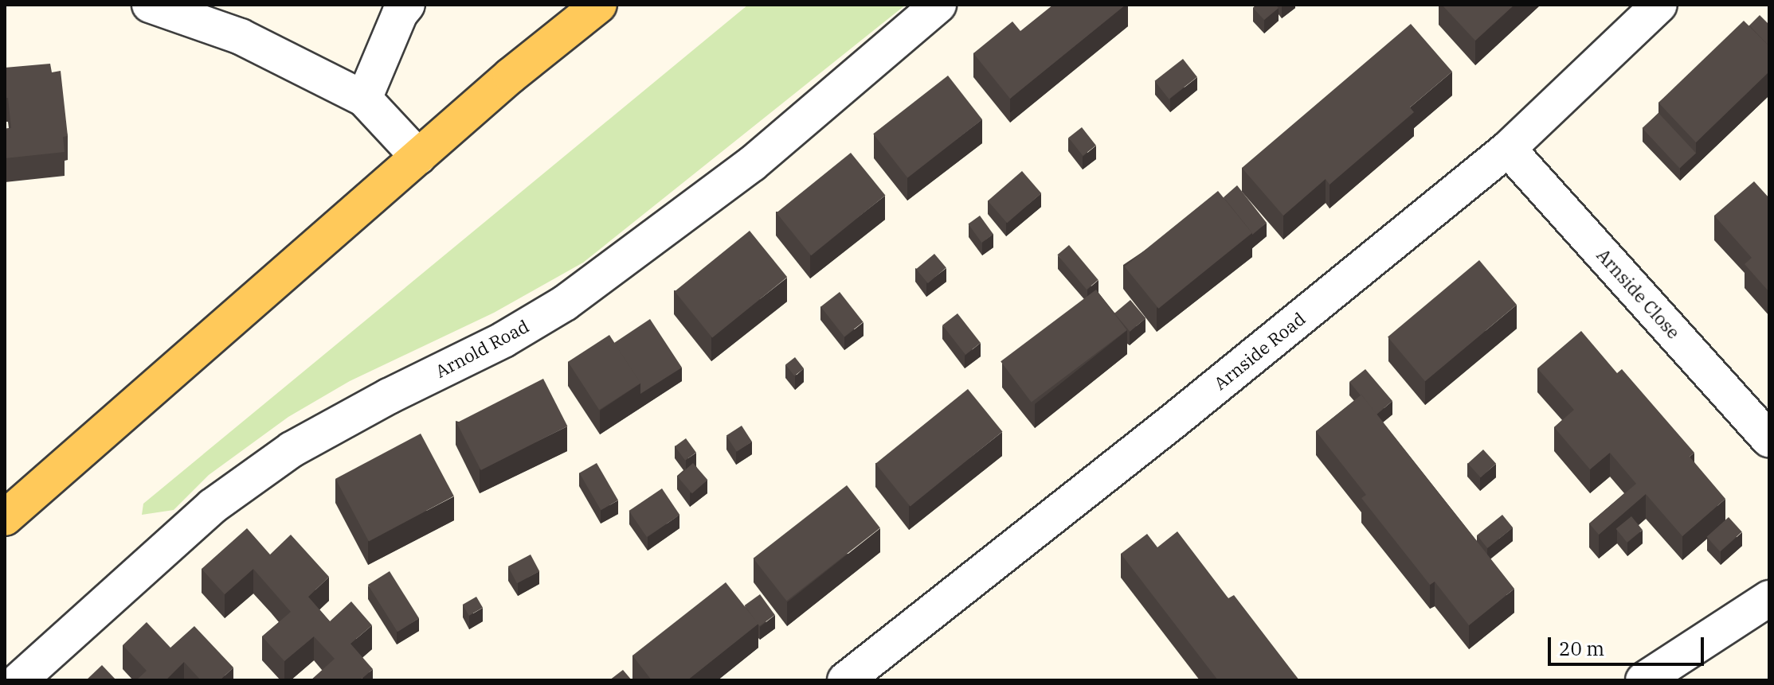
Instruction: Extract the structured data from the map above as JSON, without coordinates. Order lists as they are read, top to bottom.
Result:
{
  "streets": {
    "street": ["Arnside Close", "Arnold Road", "Arnside Road"]
  },
  "crossings": [
    ["Arnside Close", "Arnside Road"]
  ],
  "scale_bar": "20 m"
}
